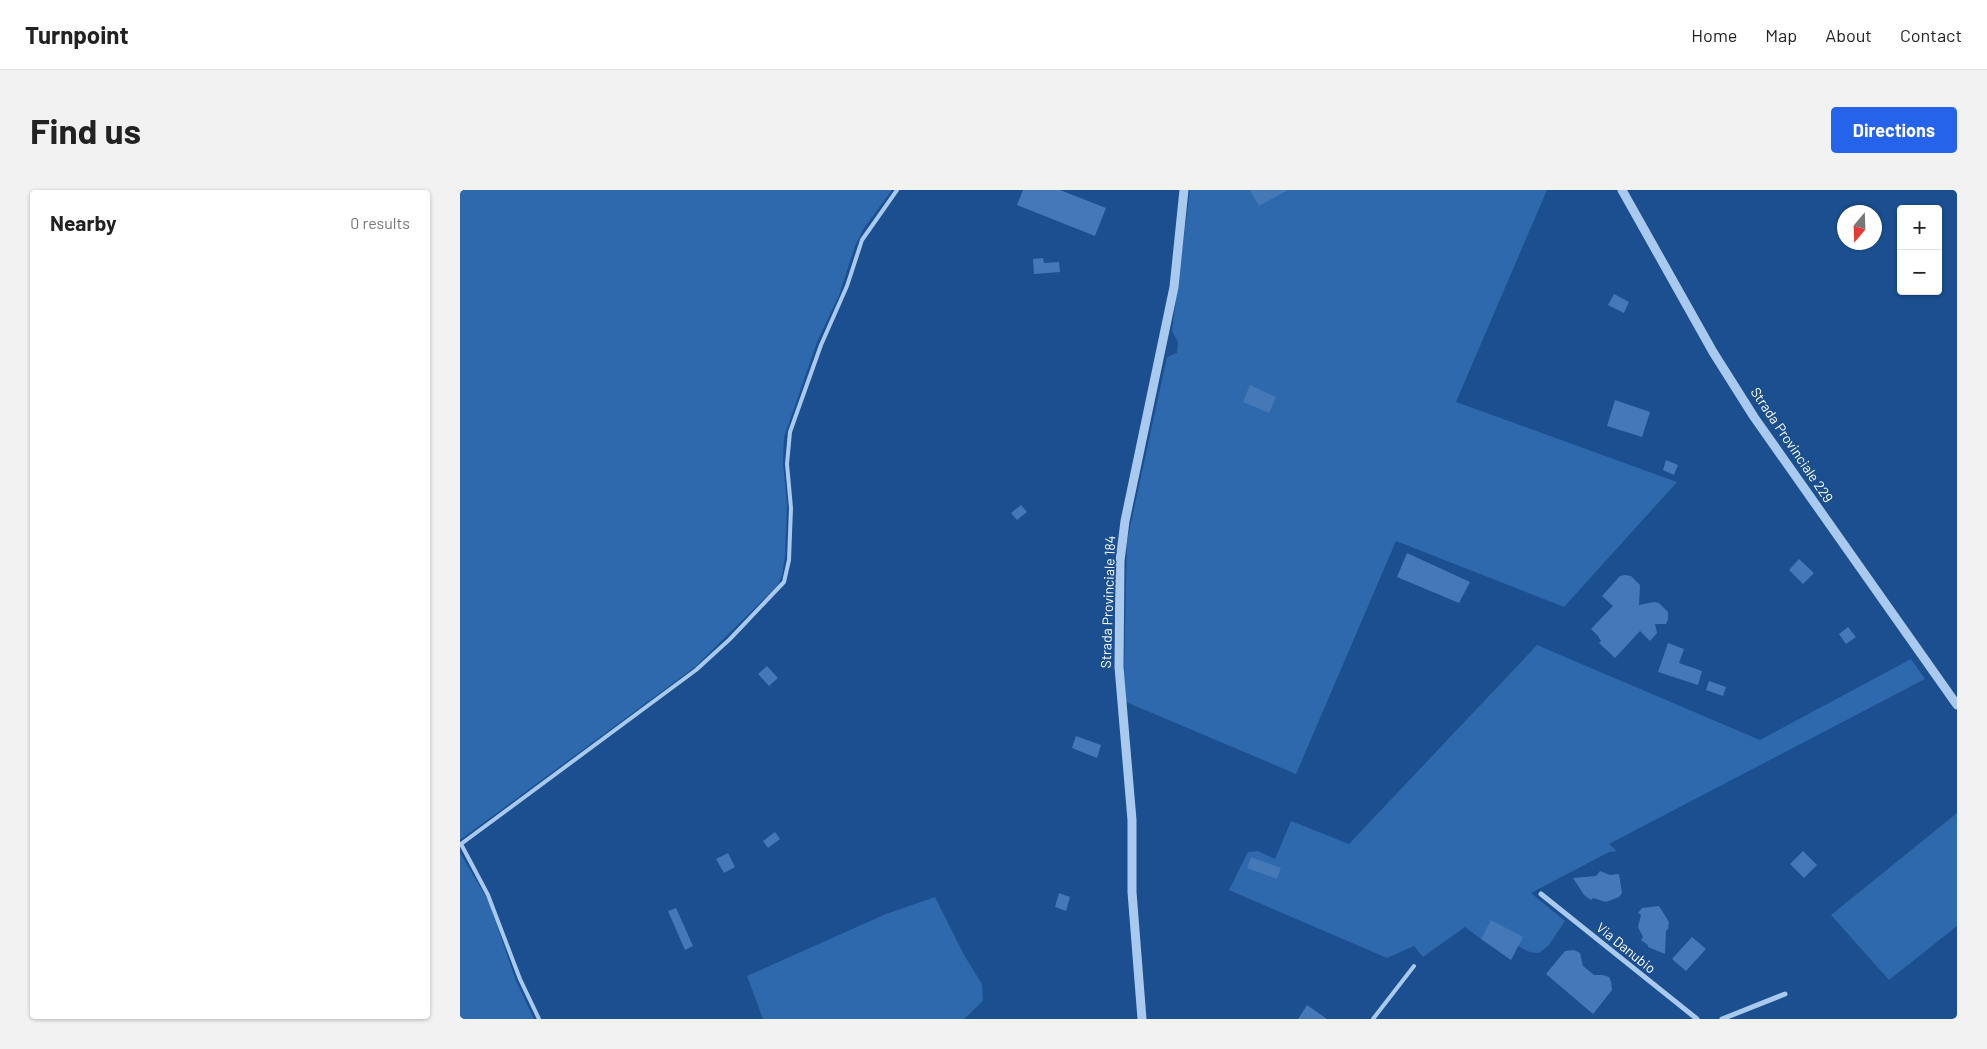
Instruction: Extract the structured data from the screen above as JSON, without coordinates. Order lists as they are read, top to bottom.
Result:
{
  "streets": {
    "street": ["Strada Provinciale 229", "Strada Provinciale 184", "Via Danubio"]
  },
  "north": "bottom",
  "page": {
    "header": "Turnpoint",
    "nav": [
      "Home",
      "Map",
      "About",
      "Contact"
    ],
    "buttons": "Directions",
    "title": "Find us",
    "heading": ["Nearby", "0 results"],
    "map_buttons": ["+", "−"]
  }
}
